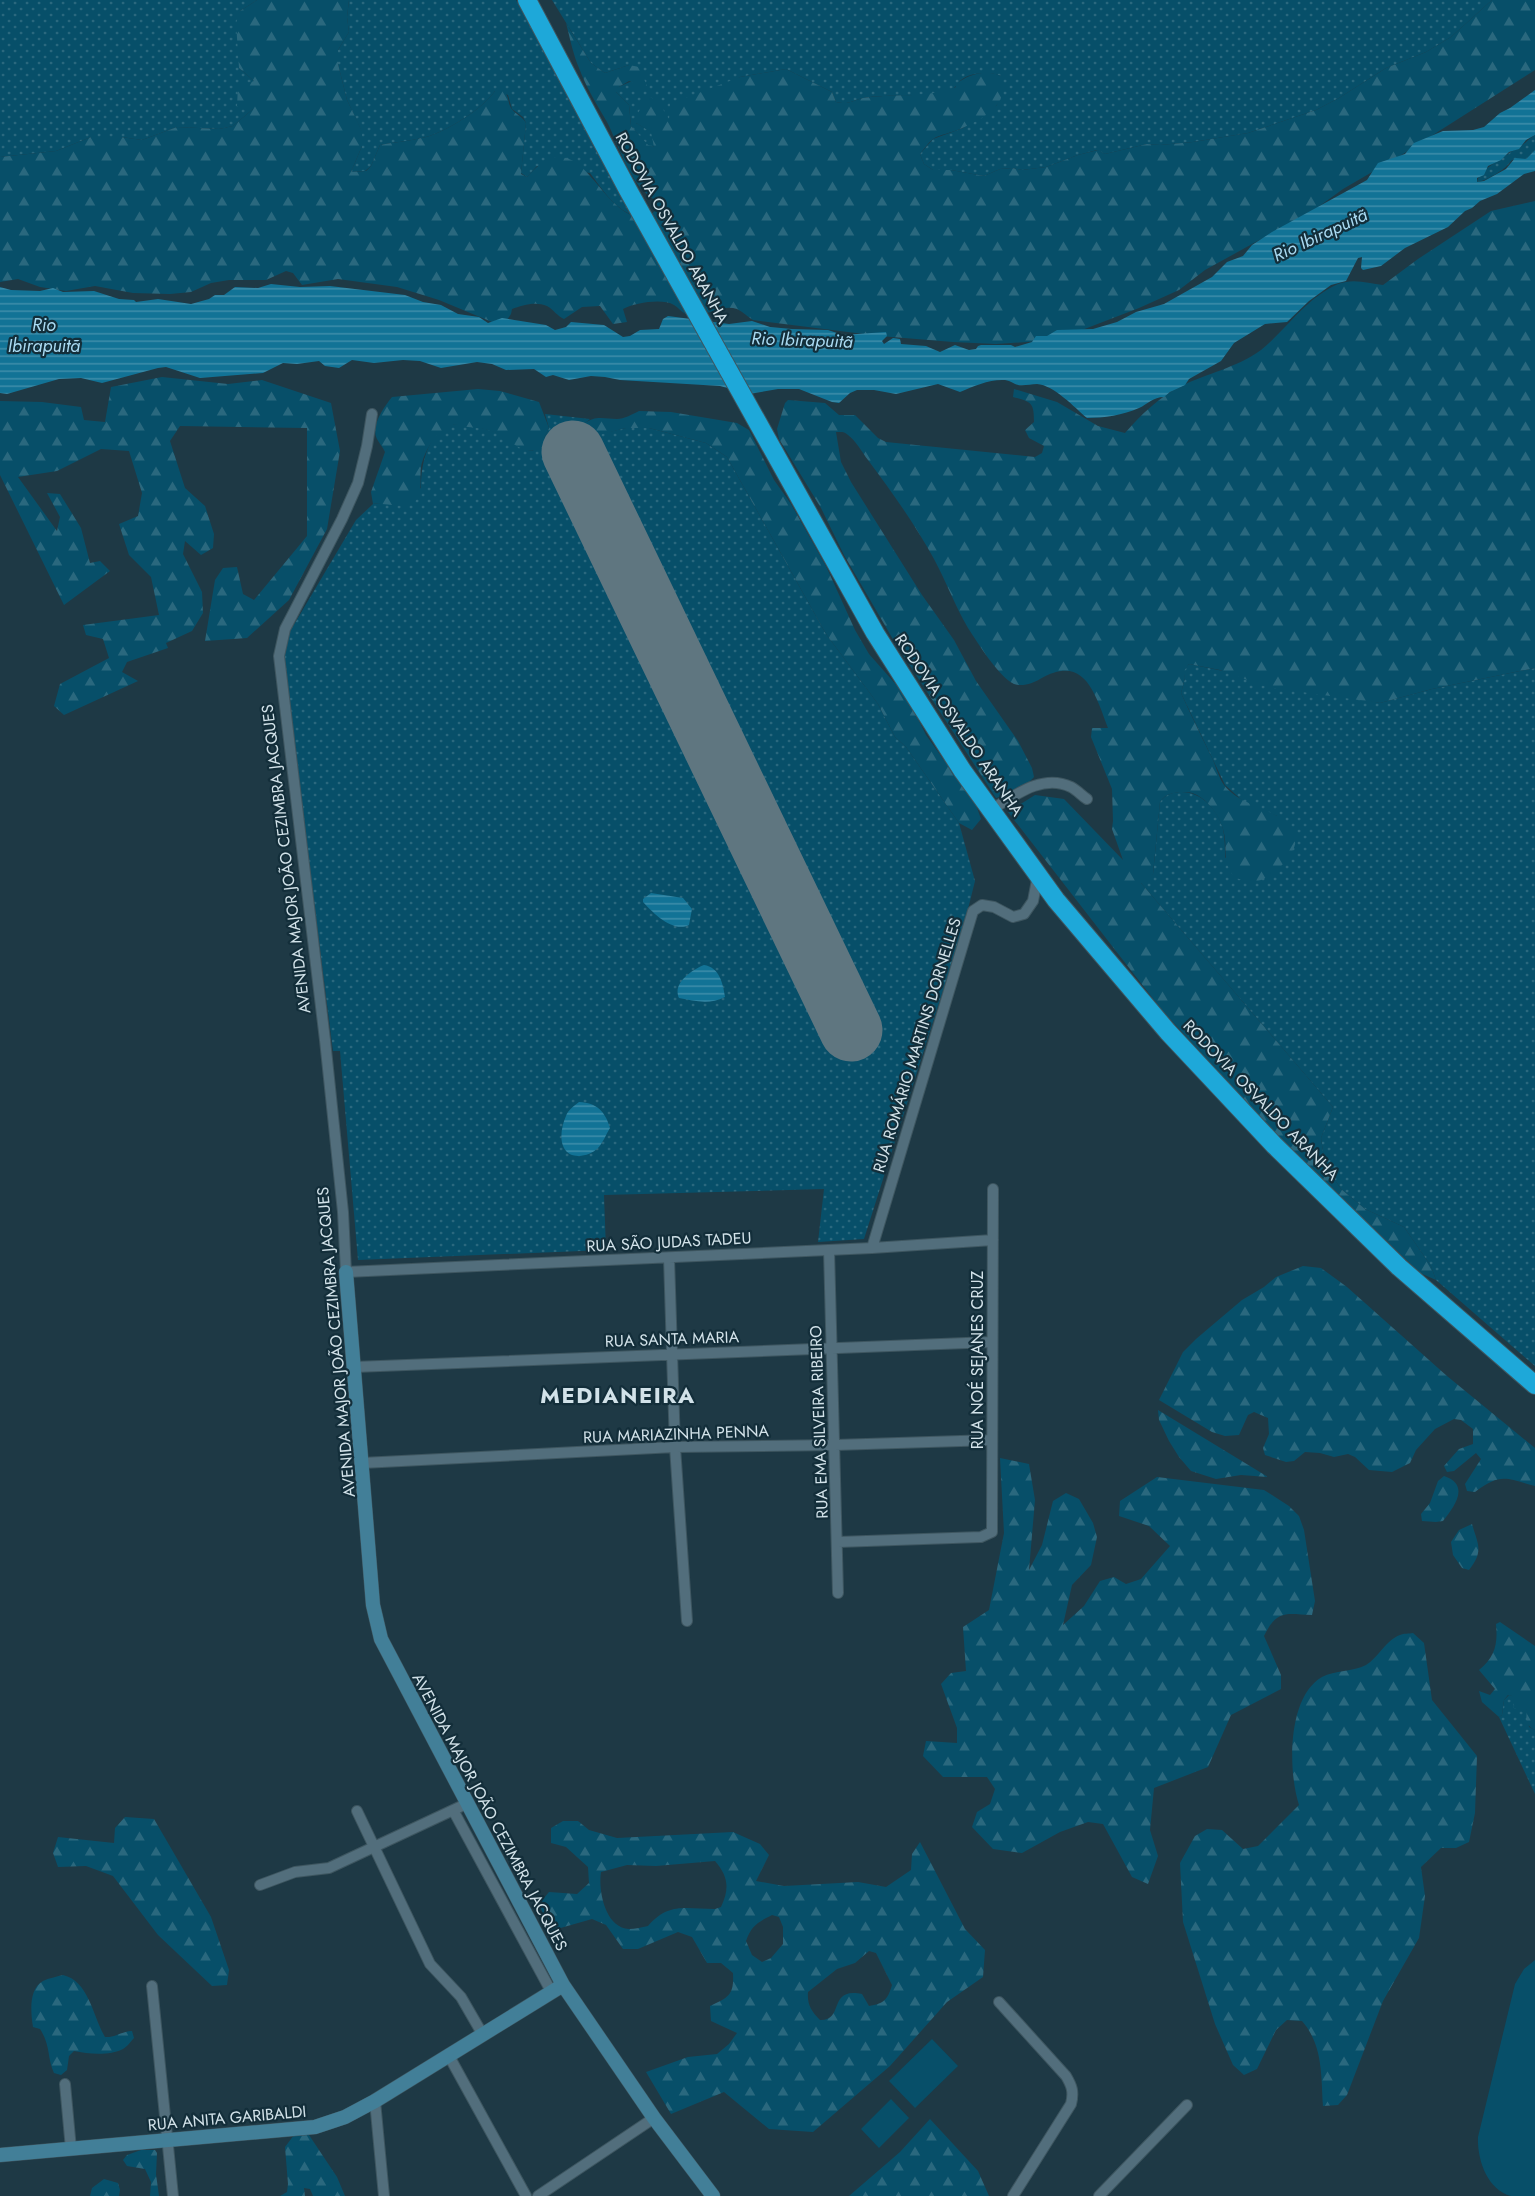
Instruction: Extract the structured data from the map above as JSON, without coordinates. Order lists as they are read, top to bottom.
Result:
{
  "streets": {
    "highway": ["RODOVIA OSVALDO ARANHA"],
    "street": [
      "AVENIDA MAJOR JOÃO CEZIMBRA JACQUES",
      "RUA ROMÁRIO MARTINS DORNELLES",
      "RUA SÃO JUDAS TADEU",
      "RUA SANTA MARIA",
      "RUA NOÉ SEJANES CRUZ",
      "RUA EMA SILVEIRA RIBEIRO",
      "RUA MARIAZINHA PENNA",
      "RUA ANITA GARIBALDI"
    ]
  },
  "crossings": [
    ["RODOVIA OSVALDO ARANHA", "RUA ROMÁRIO MARTINS DORNELLES"],
    ["AVENIDA MAJOR JOÃO CEZIMBRA JACQUES", "RUA SÃO JUDAS TADEU"],
    ["AVENIDA MAJOR JOÃO CEZIMBRA JACQUES", "RUA SANTA MARIA"],
    ["AVENIDA MAJOR JOÃO CEZIMBRA JACQUES", "RUA MARIAZINHA PENNA"],
    ["AVENIDA MAJOR JOÃO CEZIMBRA JACQUES", "RUA ANITA GARIBALDI"],
    ["RUA ROMÁRIO MARTINS DORNELLES", "RUA SÃO JUDAS TADEU"],
    ["RUA SÃO JUDAS TADEU", "RUA NOÉ SEJANES CRUZ"],
    ["RUA SÃO JUDAS TADEU", "RUA EMA SILVEIRA RIBEIRO"],
    ["RUA SANTA MARIA", "RUA NOÉ SEJANES CRUZ"],
    ["RUA SANTA MARIA", "RUA EMA SILVEIRA RIBEIRO"],
    ["RUA NOÉ SEJANES CRUZ", "RUA EMA SILVEIRA RIBEIRO"],
    ["RUA NOÉ SEJANES CRUZ", "RUA MARIAZINHA PENNA"],
    ["RUA EMA SILVEIRA RIBEIRO", "RUA MARIAZINHA PENNA"]
  ],
  "districts": ["MEDIANEIRA"],
  "water": ["Rio Ibirapuitã"]
}
